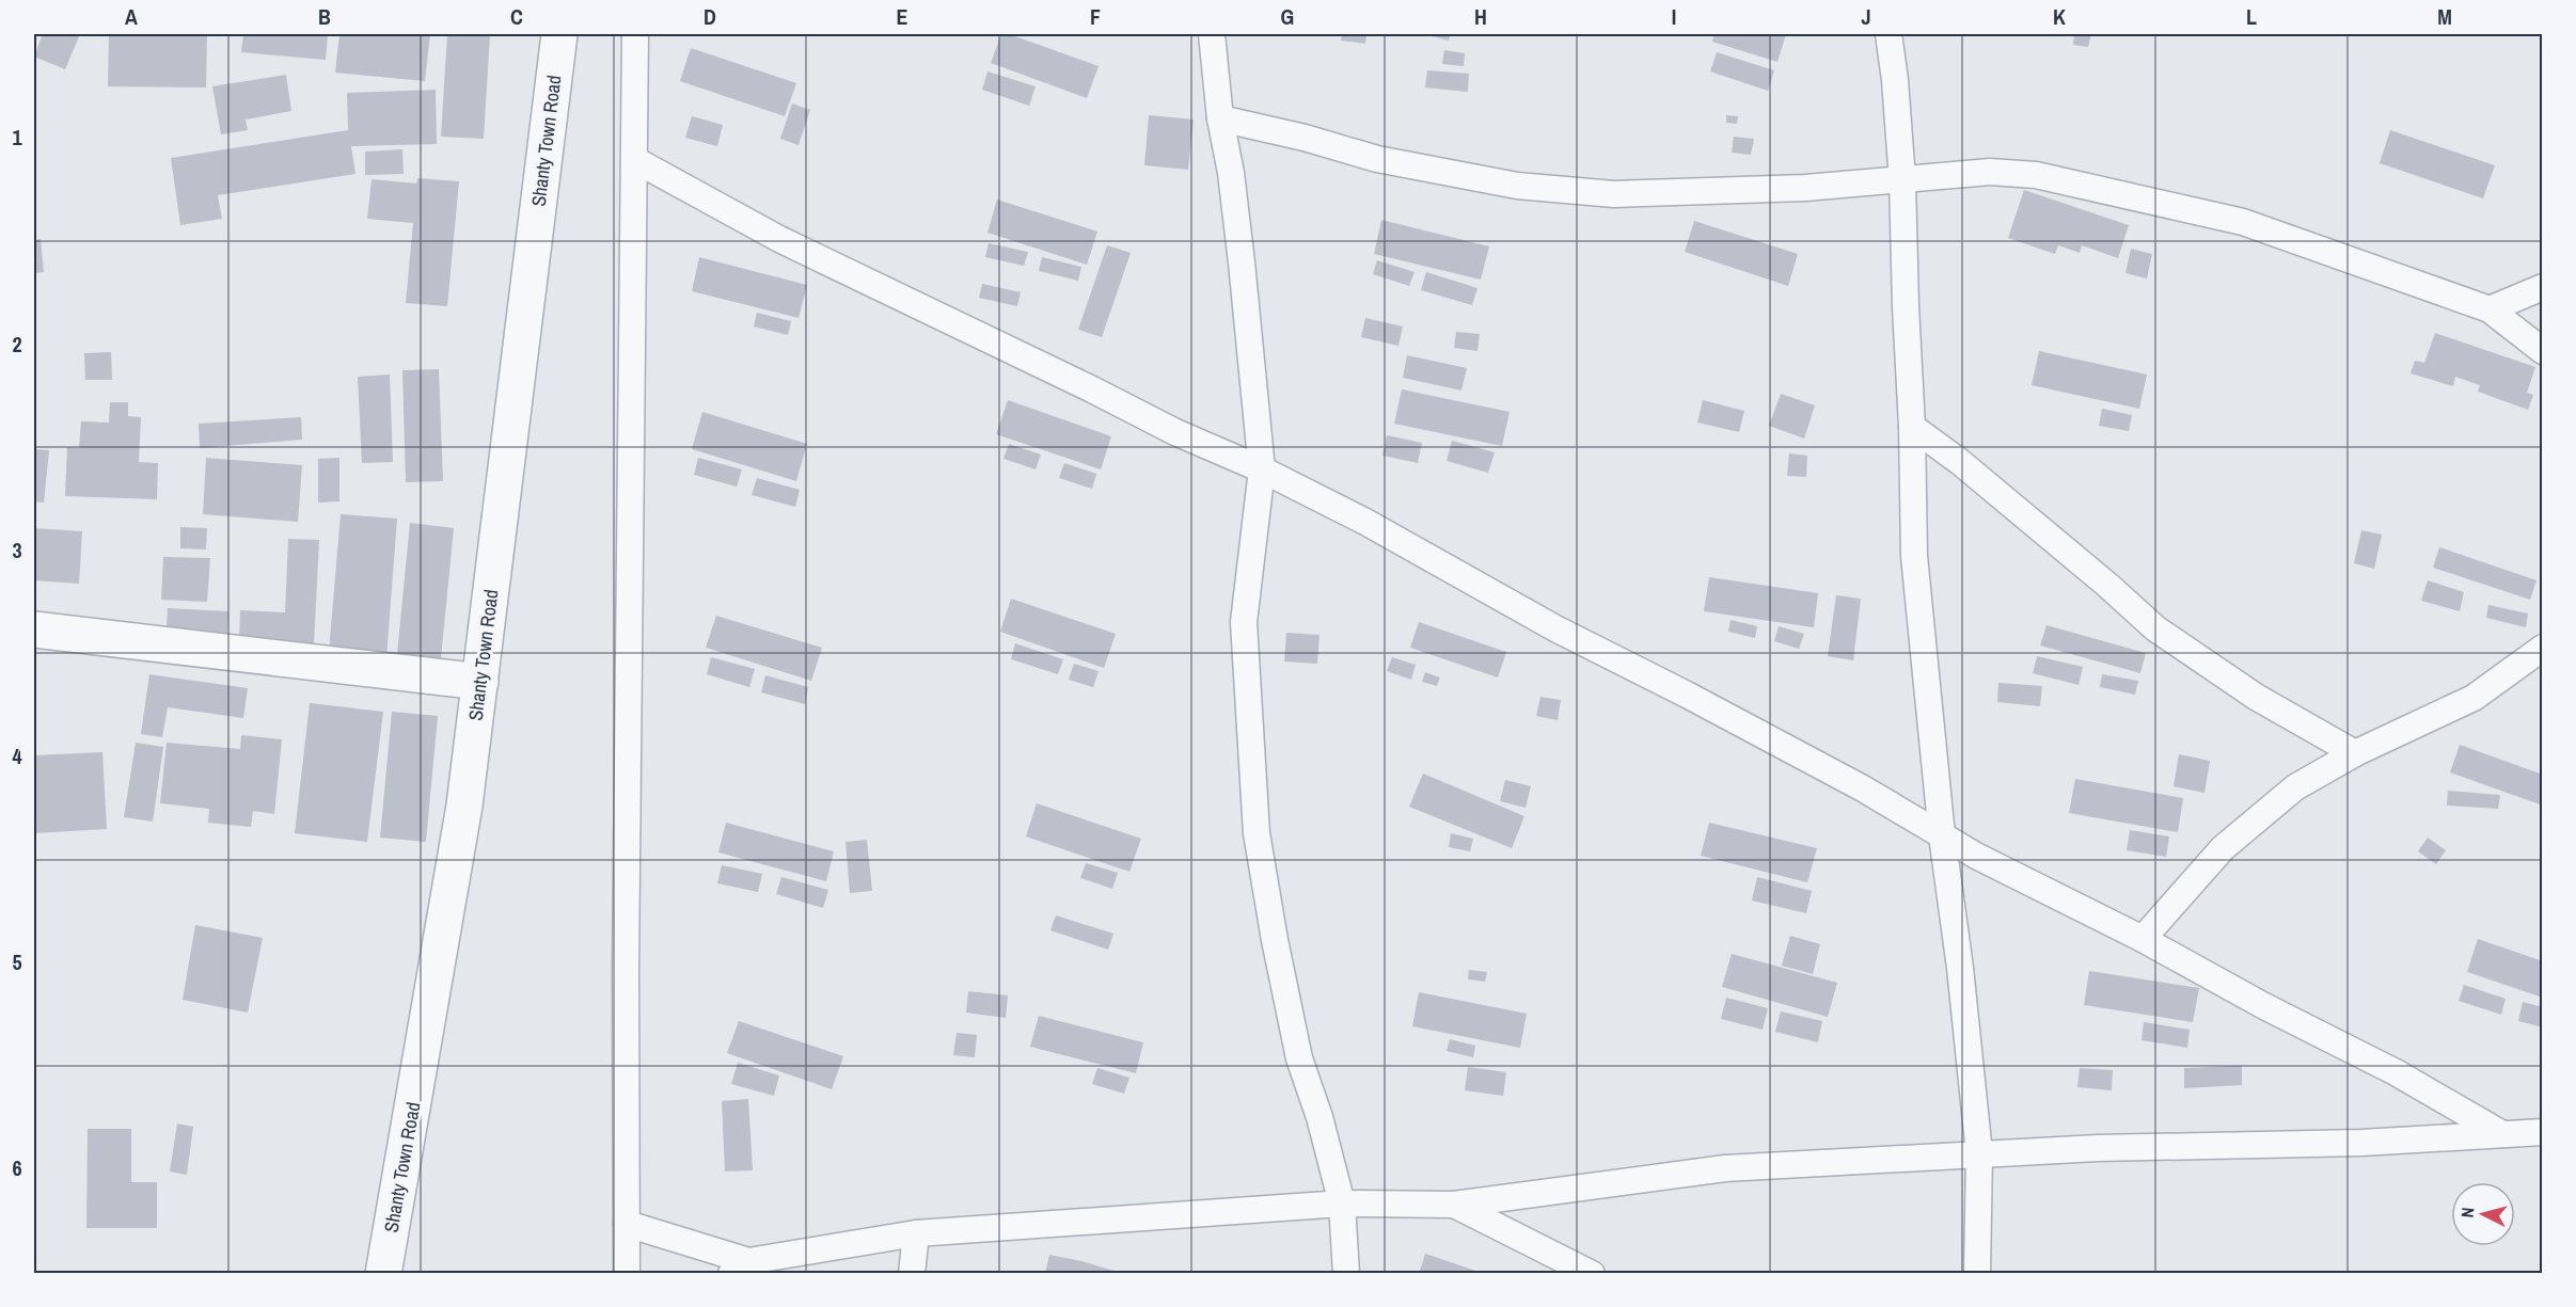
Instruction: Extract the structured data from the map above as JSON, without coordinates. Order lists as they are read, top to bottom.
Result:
{
  "streets": {
    "street": ["Shanty Town Road"]
  },
  "north": "left",
  "grid": {
    "columns": [
      "A",
      "B",
      "C",
      "D",
      "E",
      "F",
      "G",
      "H",
      "I",
      "J",
      "K",
      "L",
      "M"
    ],
    "rows": [
      "1",
      "2",
      "3",
      "4",
      "5",
      "6"
    ]
  }
}
